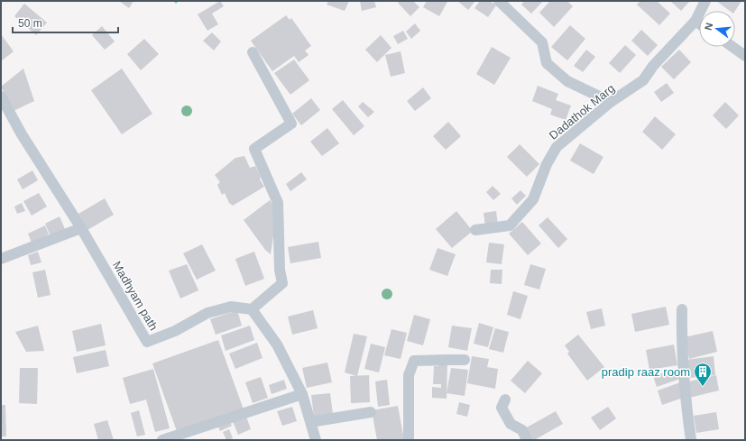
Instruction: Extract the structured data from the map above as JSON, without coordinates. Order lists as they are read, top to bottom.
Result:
{
  "streets": {
    "street": ["Dadathok Marg", "Madhyam path"]
  },
  "places": {
    "building": ["pradip raaz room"]
  },
  "scale_bar": "50 m",
  "north": "left"
}
